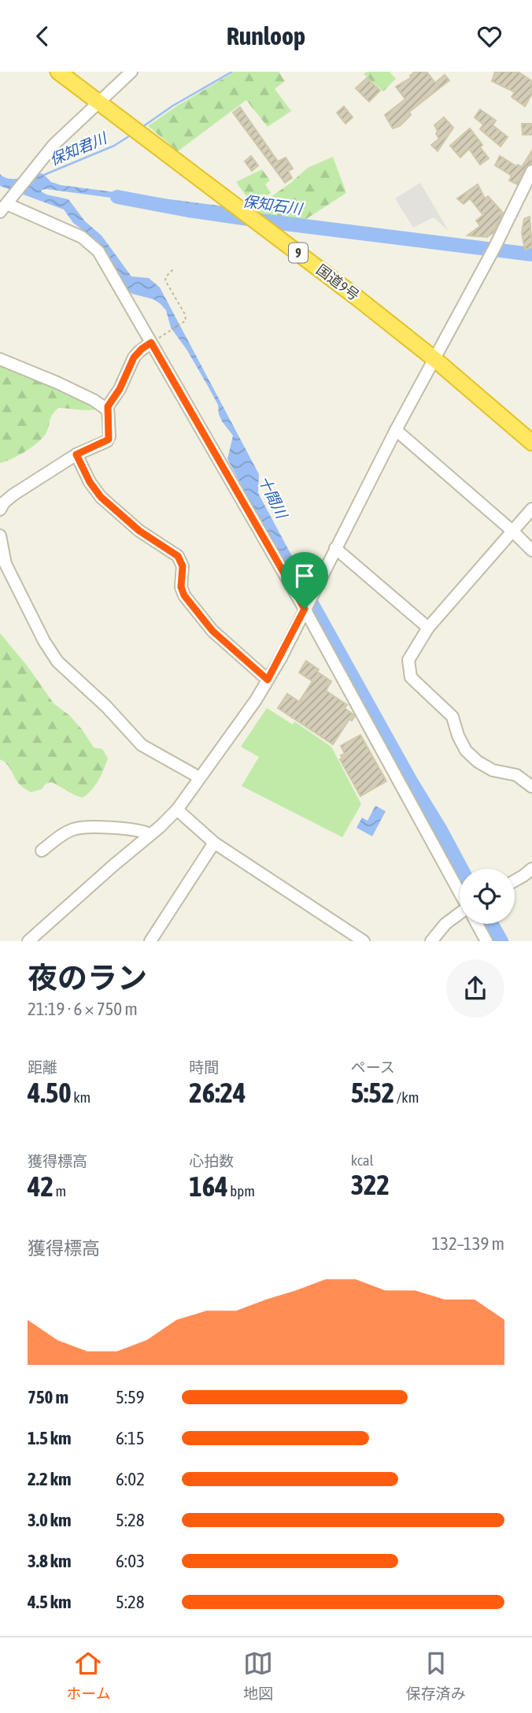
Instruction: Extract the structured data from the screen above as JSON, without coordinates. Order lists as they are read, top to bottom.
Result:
{
  "streets": {
    "highway": ["9", "国道9号"]
  },
  "water": ["保知君川", "保知石川", "十間川"],
  "page": {
    "header": "Runloop",
    "heading": ["夜のラン", "21:19 · 6 × 750 m"],
    "stats": [
      ["距離", "4.50 km"],
      ["時間", "26:24"],
      ["ペース", "5:52 /km"],
      ["獲得標高", "42 m"],
      ["心拍数", "164 bpm"],
      ["kcal", "322"]
    ],
    "chart": ["獲得標高", "132–139 m"],
    "list": [
      {
        "name": "750 m",
        "note": "5:59"
      },
      {
        "name": "1.5 km",
        "note": "6:15"
      },
      {
        "name": "2.2 km",
        "note": "6:02"
      },
      {
        "name": "3.0 km",
        "note": "5:28"
      },
      {
        "name": "3.8 km",
        "note": "6:03"
      },
      {
        "name": "4.5 km",
        "note": "5:28"
      }
    ],
    "tabs": ["ホーム", "地図", "保存済み"]
  }
}
